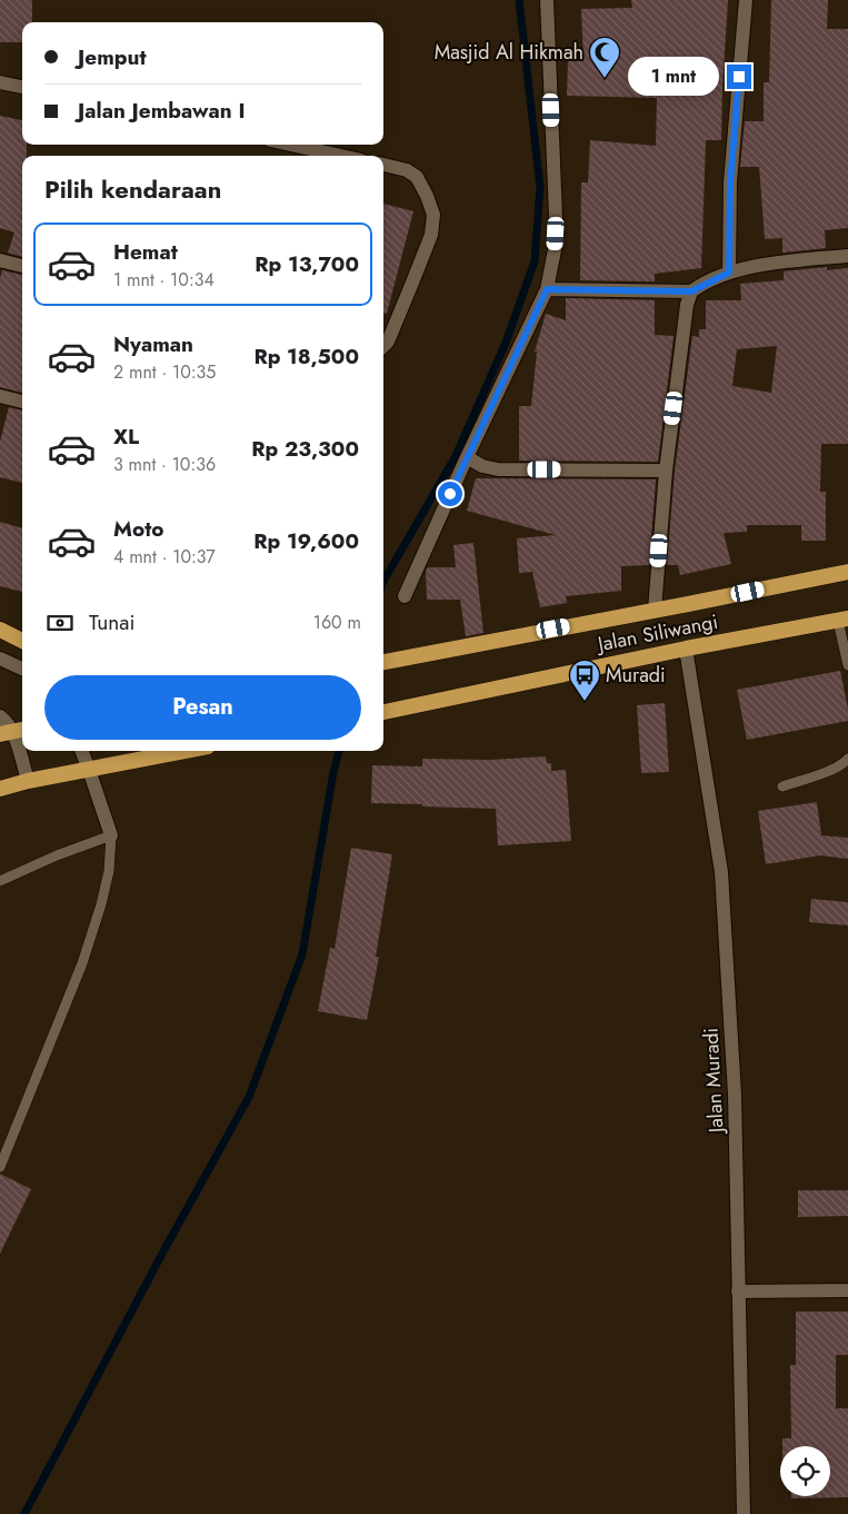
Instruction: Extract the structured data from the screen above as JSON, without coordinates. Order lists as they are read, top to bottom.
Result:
{
  "streets": {
    "highway": ["Jalan Siliwangi"],
    "street": ["Jalan Muradi"]
  },
  "crossings": [
    ["Jalan Siliwangi", "Jalan Muradi"]
  ],
  "places": {
    "mosque": ["Masjid Al Hikmah"],
    "bus stop": ["Muradi"]
  },
  "page": {
    "banner": ["Jemput", "Jalan Jembawan I"],
    "bubble": "1 mnt",
    "heading": "Pilih kendaraan",
    "list": [
      {
        "name": "Hemat",
        "note": "1 mnt · 10:34",
        "value": "Rp 13,700"
      },
      {
        "name": "Nyaman",
        "note": "2 mnt · 10:35",
        "value": "Rp 18,500"
      },
      {
        "name": "XL",
        "note": "3 mnt · 10:36",
        "value": "Rp 23,300"
      },
      {
        "name": "Moto",
        "note": "4 mnt · 10:37",
        "value": "Rp 19,600"
      }
    ],
    "pay": ["Tunai", "160 m"],
    "buttons": "Pesan"
  }
}
